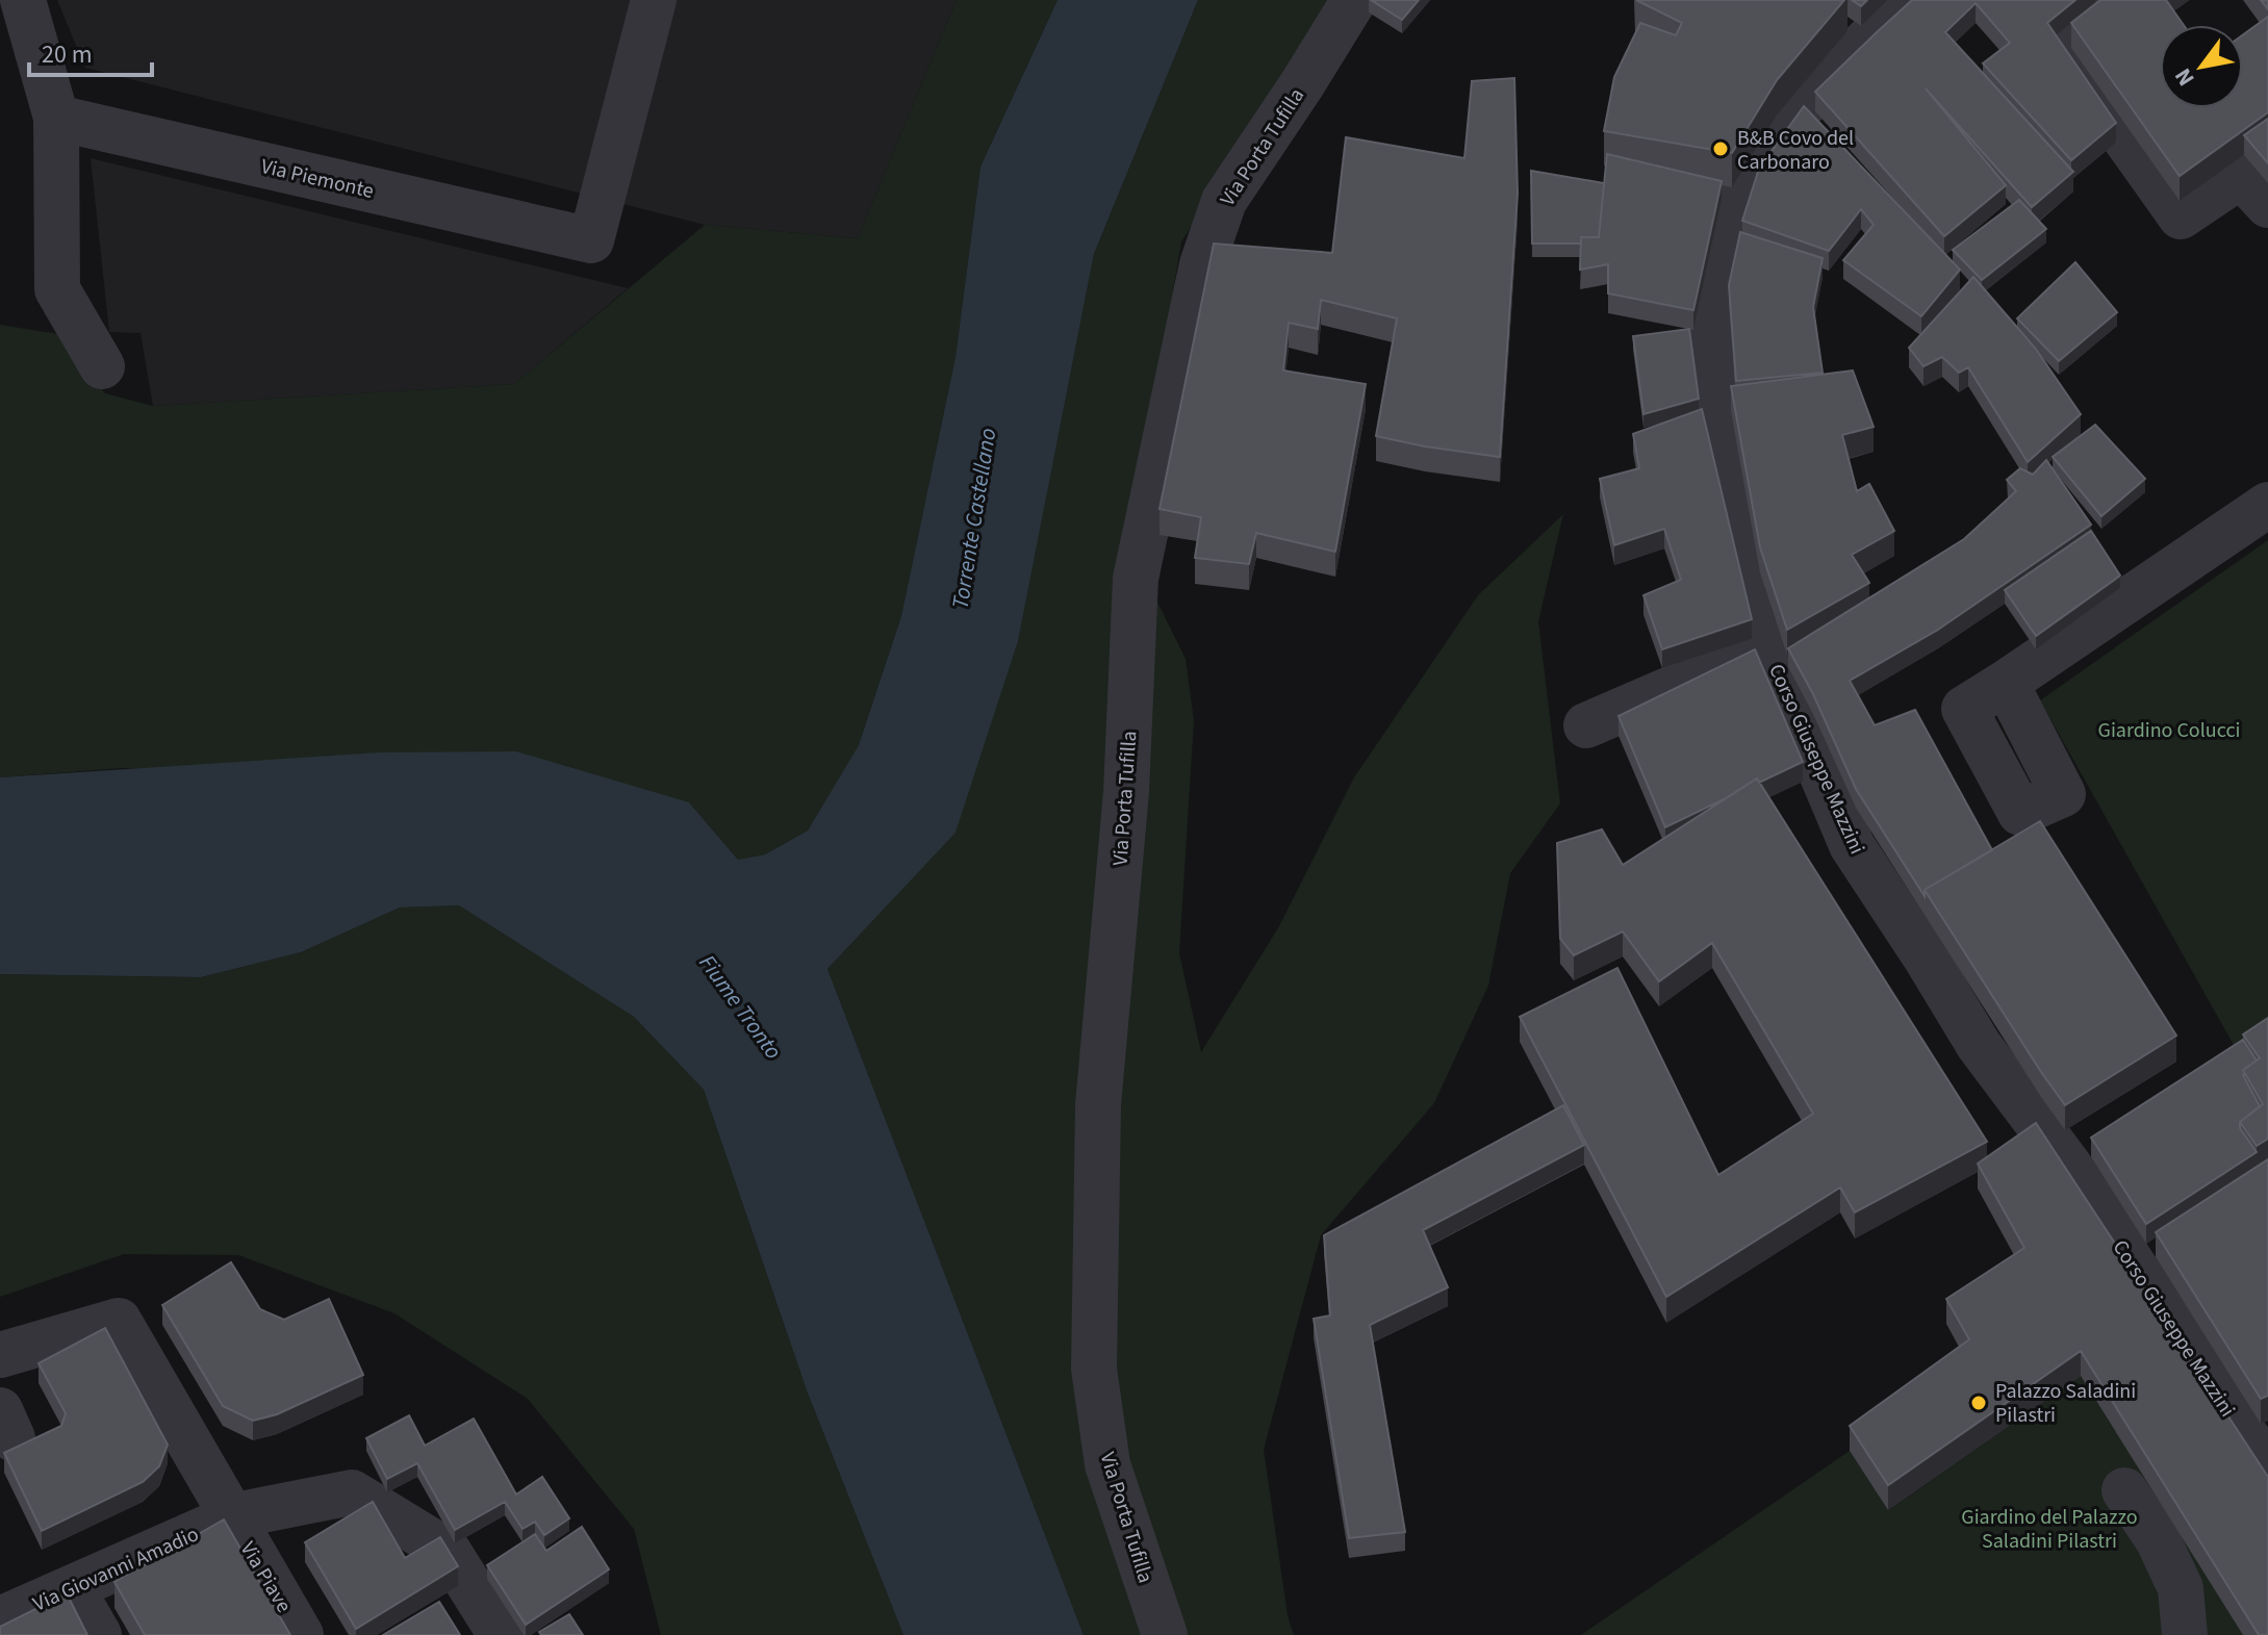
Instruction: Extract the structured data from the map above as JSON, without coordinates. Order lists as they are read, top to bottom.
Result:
{
  "streets": {
    "street": [
      "Via Porta Tufilla",
      "Via Piemonte",
      "Corso Giuseppe Mazzini",
      "Via Giovanni Amadio",
      "Via Piave"
    ]
  },
  "crossings": [
    ["Via Giovanni Amadio", "Via Piave"]
  ],
  "water": ["Torrente Castellano", "Fiume Tronto"],
  "parks": ["Giardino Colucci", "Giardino del Palazzo Saladini Pilastri"],
  "places": ["B&B Covo del Carbonaro", "Palazzo Saladini Pilastri"],
  "scale_bar": "20 m",
  "north": "bottom left"
}
